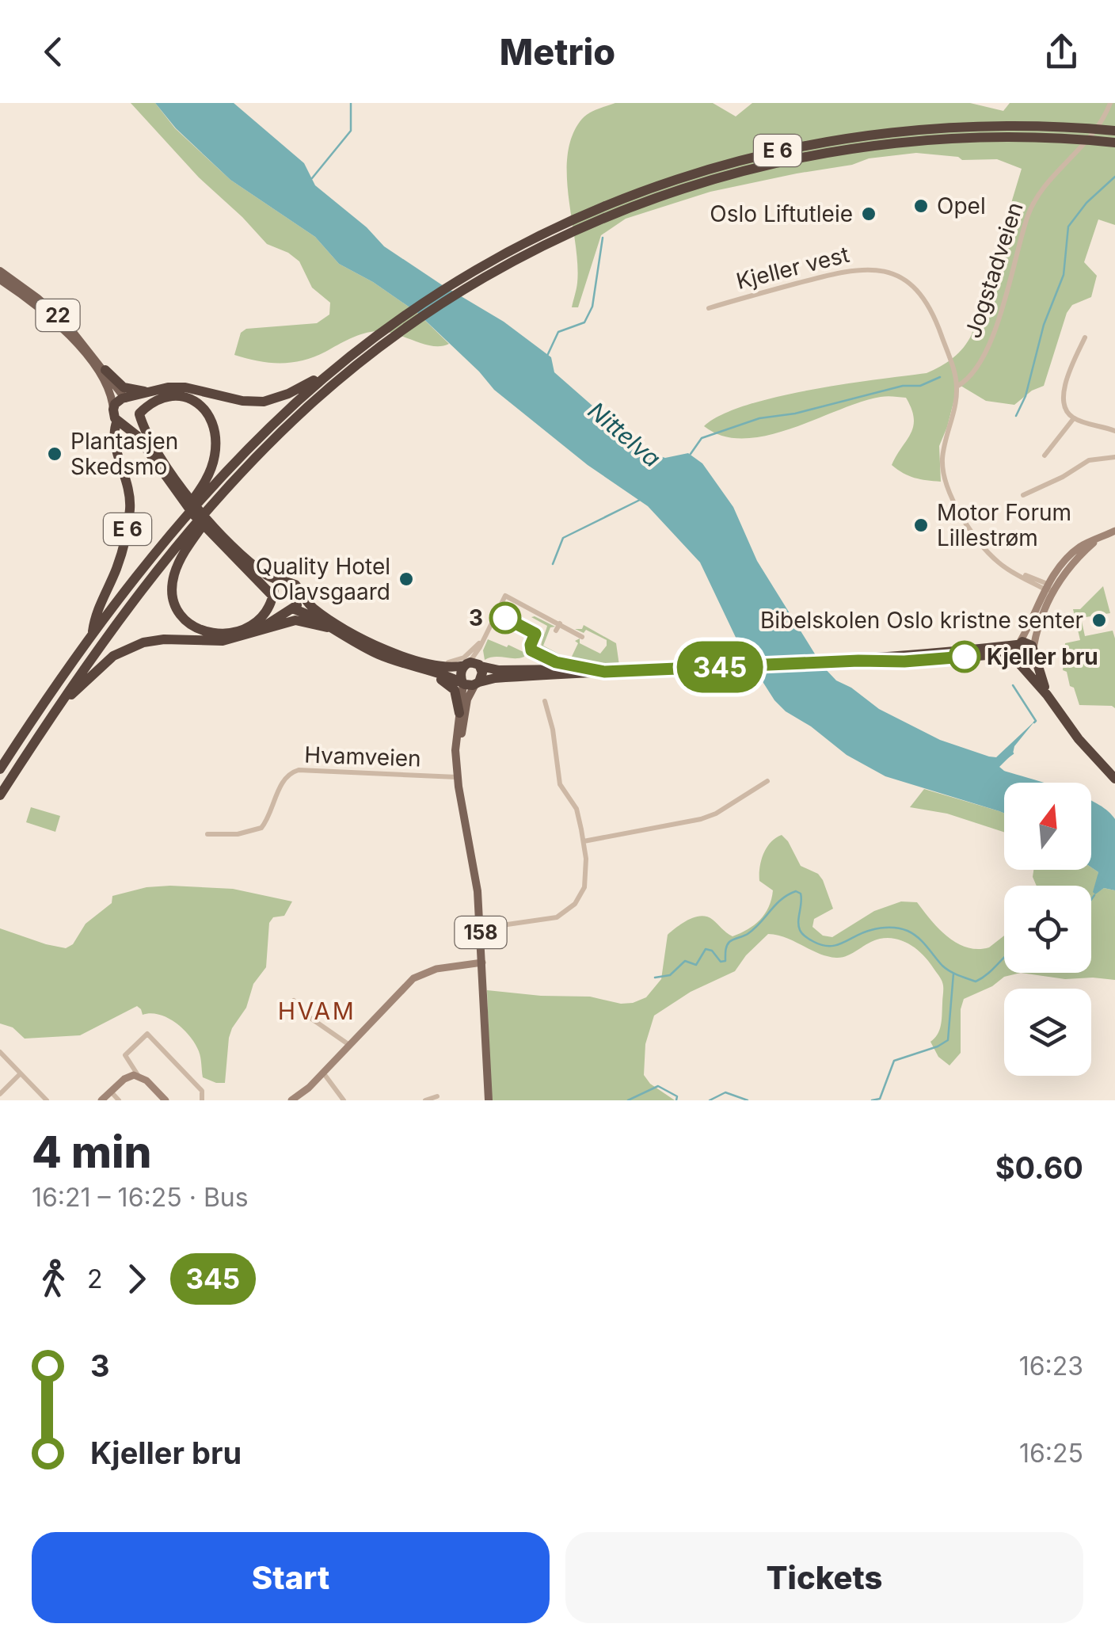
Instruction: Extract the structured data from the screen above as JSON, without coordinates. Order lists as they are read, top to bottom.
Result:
{
  "streets": {
    "highway": ["E 6", "22"],
    "main road": ["158"],
    "street": ["Kjeller vest", "Jogstadveien", "Hvamveien"]
  },
  "crossings": [
    ["E 6", "22"],
    ["Kjeller vest", "Jogstadveien"],
    ["22", "158"],
    ["Hvamveien", "158"]
  ],
  "districts": ["HVAM"],
  "water": ["Nittelva"],
  "places": [
    "Opel",
    "Oslo Liftutleie",
    "Plantasjen Skedsmo",
    "Motor Forum Lillestrøm",
    "Quality Hotel Olavsgaard",
    "3",
    "Bibelskolen Oslo kristne senter",
    "Kjeller bru"
  ],
  "lines": ["bus line 345"],
  "north": "top",
  "page": {
    "header": "Metrio",
    "on_map": "345",
    "heading": ["4 min", "16:21 – 16:25 · Bus", "$0.60"],
    "legs": ["2", "345"],
    "list": [
      {
        "name": "3",
        "value": "16:23"
      },
      {
        "name": "Kjeller bru",
        "value": "16:25"
      }
    ],
    "buttons": ["Start", "Tickets"]
  }
}
